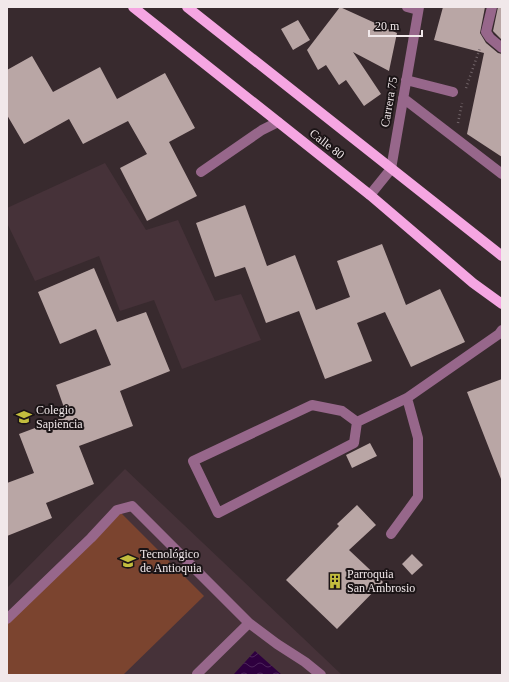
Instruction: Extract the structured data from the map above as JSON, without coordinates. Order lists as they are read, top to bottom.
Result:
{
  "streets": {
    "main road": ["Calle 80"],
    "street": ["Carrera 75"]
  },
  "crossings": [
    ["Carrera 75", "Calle 80"]
  ],
  "places": {
    "school or university": ["Colegio Sapiencia", "Tecnológico de Antioquia"],
    "building": ["Parroquia San Ambrosio"]
  },
  "scale_bar": "20 m"
}
